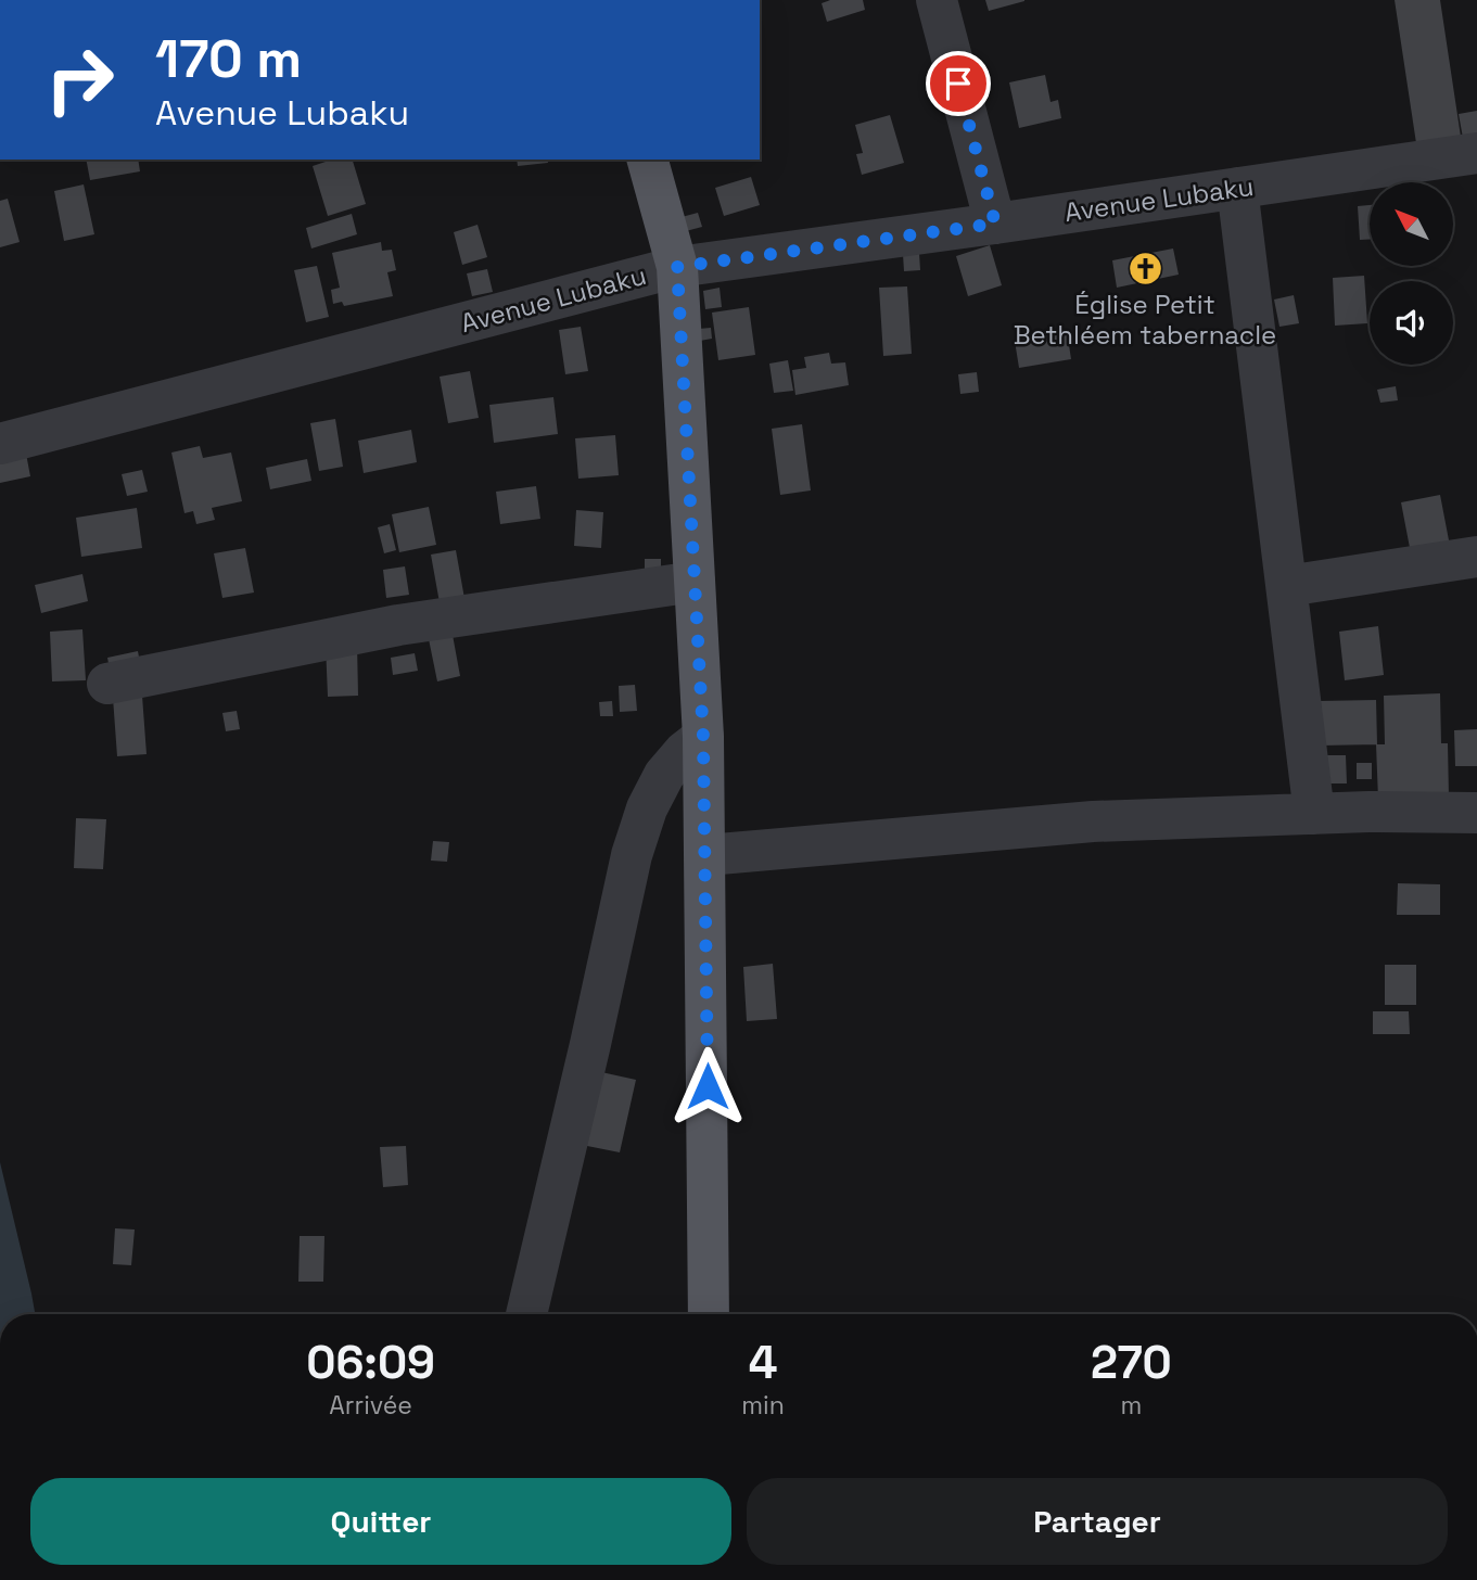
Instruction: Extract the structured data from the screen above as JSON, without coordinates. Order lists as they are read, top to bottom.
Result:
{
  "streets": {
    "street": ["Avenue Lubaku"]
  },
  "places": {
    "church": ["Église Petit Bethléem tabernacle"]
  },
  "north": "top left",
  "page": {
    "turn": ["170 m", "Avenue Lubaku"],
    "eta": [
      "06:09",
      "Arrivée",
      "4",
      "min",
      "270",
      "m"
    ],
    "buttons": ["Quitter", "Partager"]
  }
}
